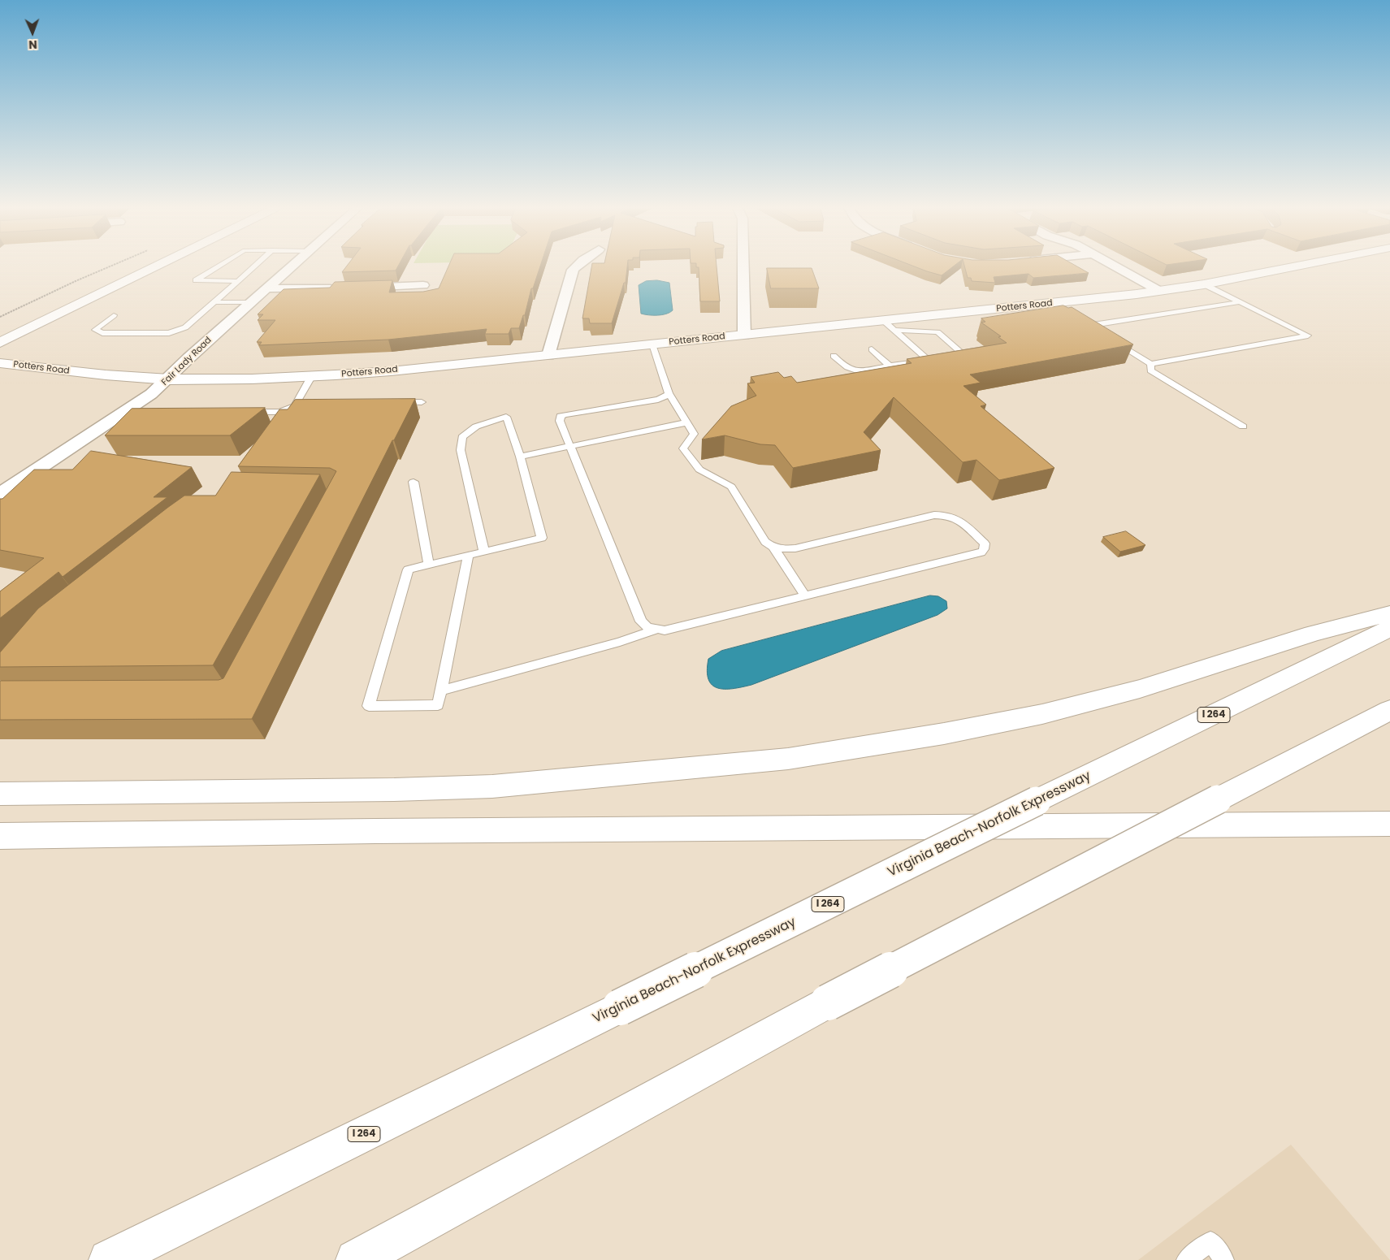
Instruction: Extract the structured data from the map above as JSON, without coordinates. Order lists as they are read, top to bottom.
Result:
{
  "streets": {
    "main road": ["Potters Road", "I 264", "Virginia Beach-Norfolk Expressway"],
    "street": ["Fair Lady Road"]
  },
  "crossings": [
    ["Potters Road", "Fair Lady Road"]
  ],
  "north": "bottom"
}
